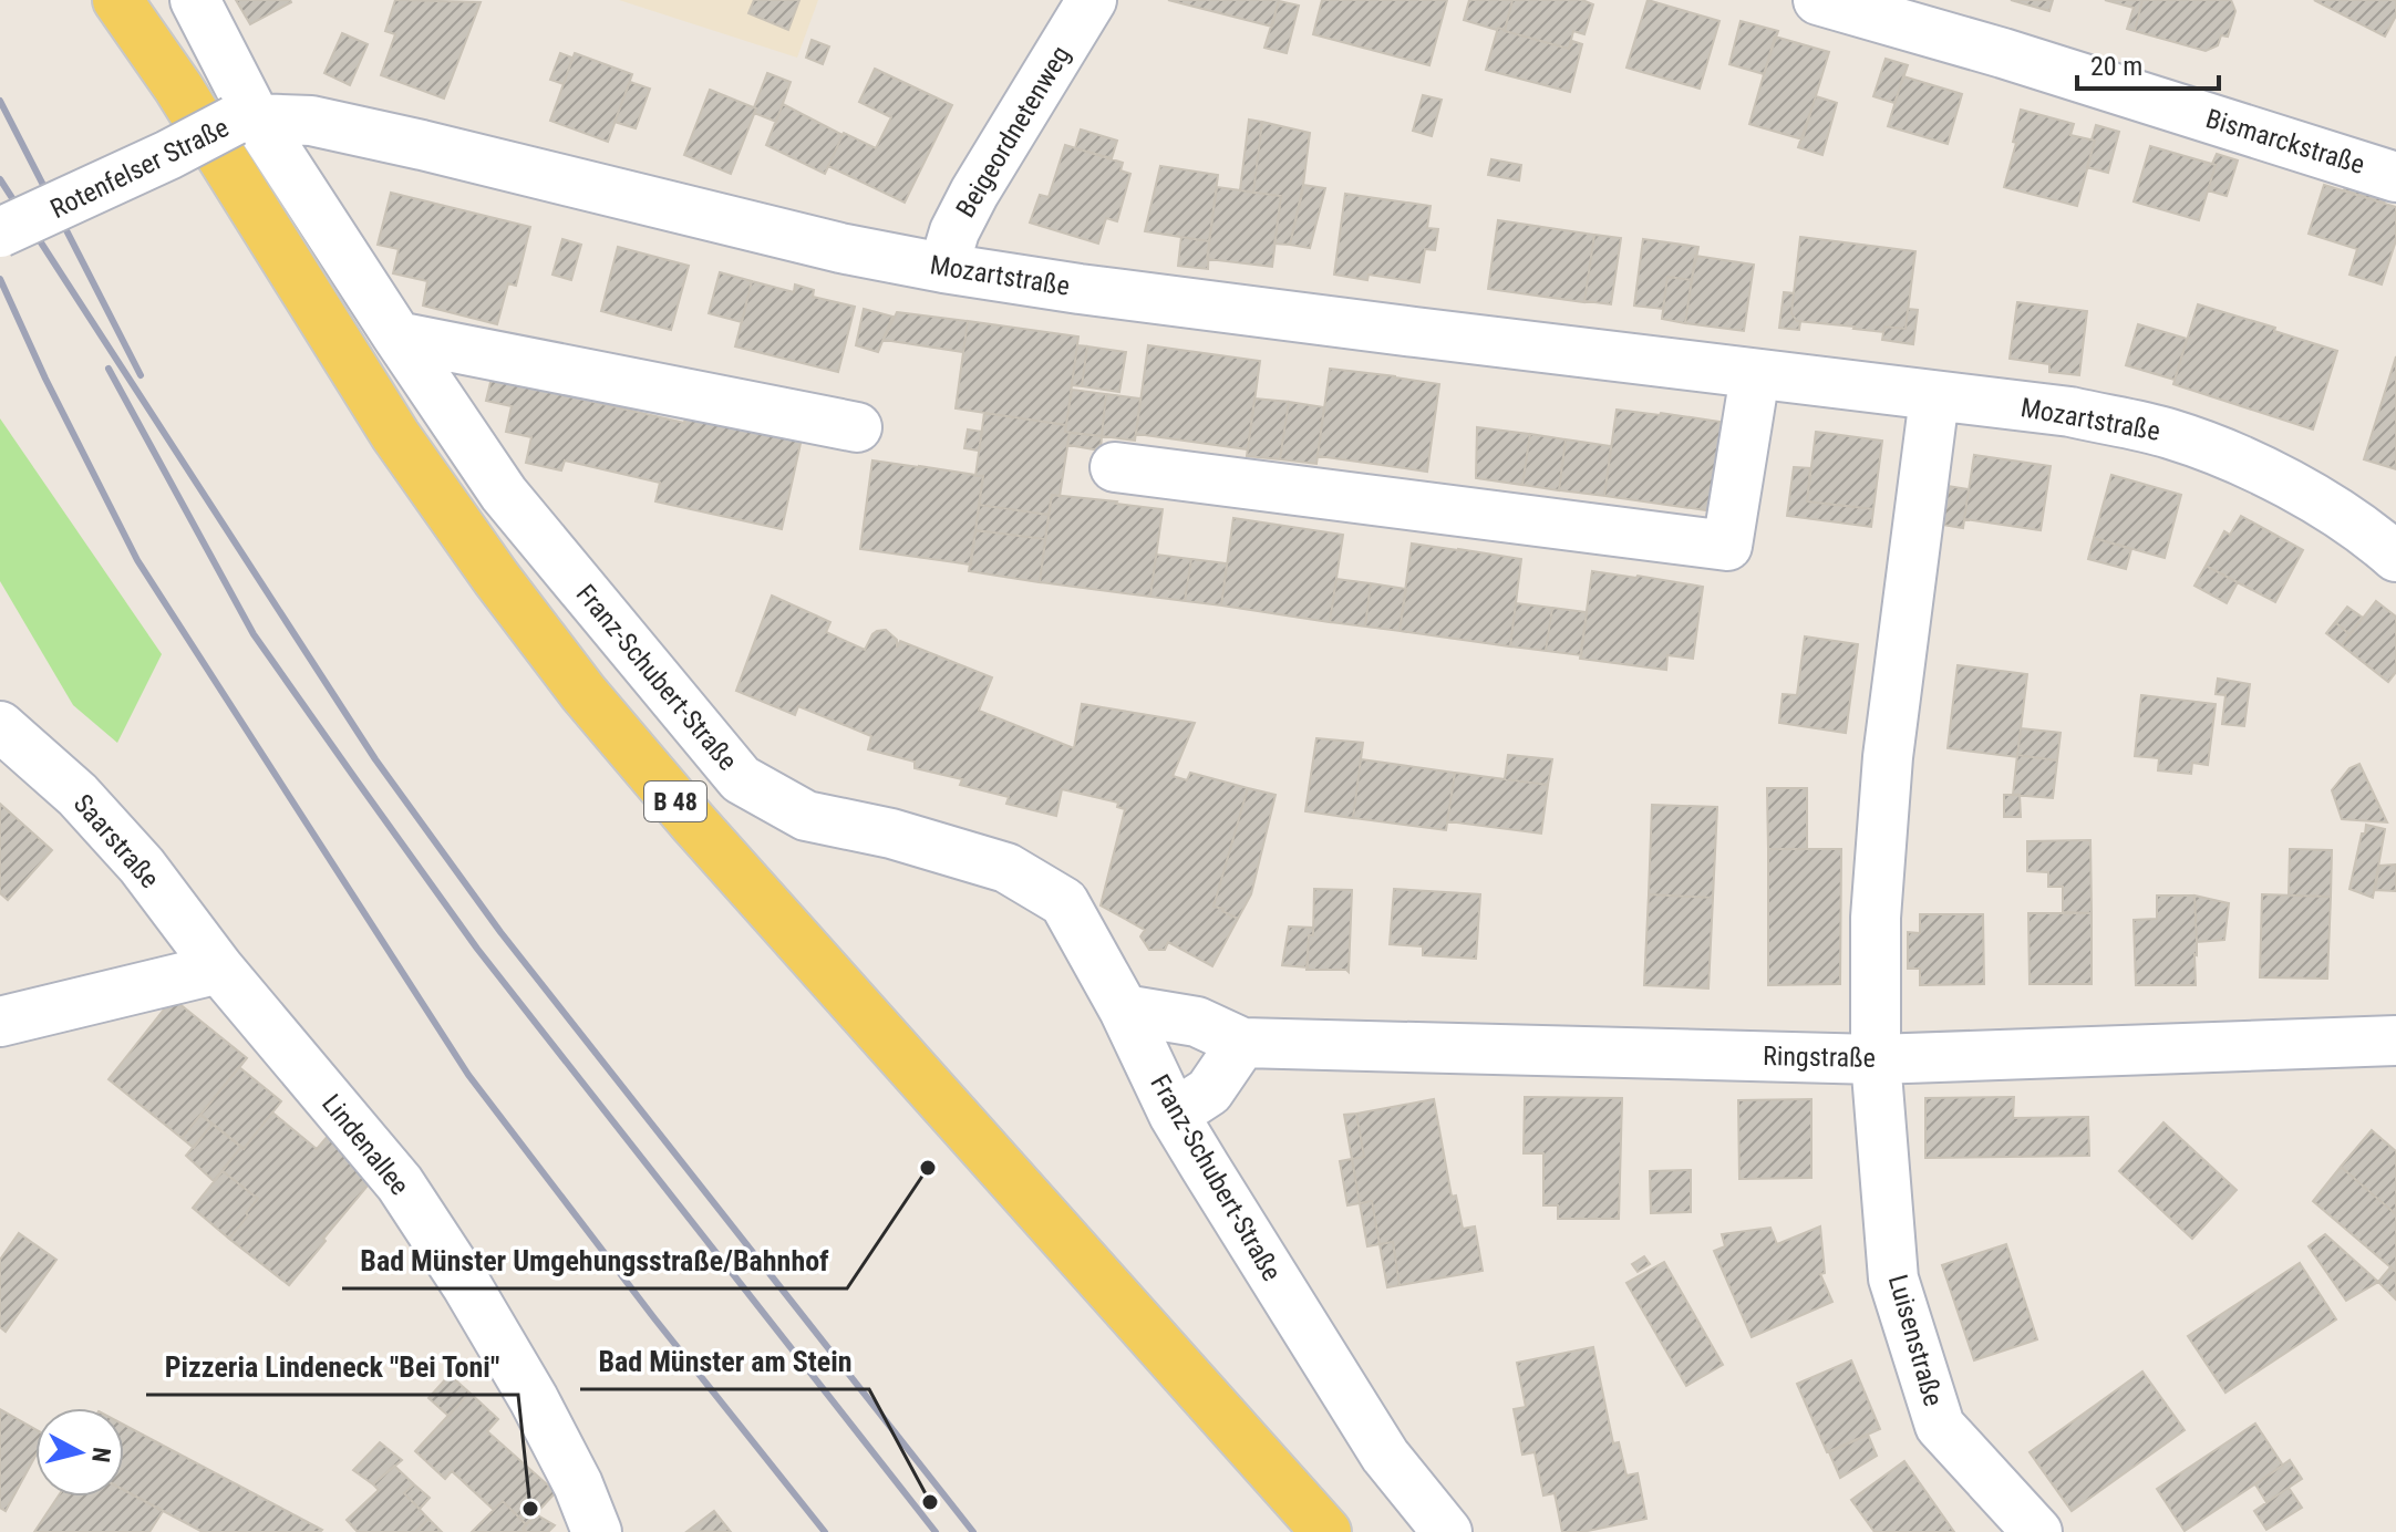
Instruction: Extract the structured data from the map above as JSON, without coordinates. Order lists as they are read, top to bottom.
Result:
{
  "streets": {
    "main road": ["B 48"],
    "street": [
      "Beigeordnetenweg",
      "Bismarckstraße",
      "Rotenfelser Straße",
      "Mozartstraße",
      "Franz-Schubert-Straße",
      "Saarstraße",
      "Ringstraße",
      "Lindenallee",
      "Luisenstraße"
    ]
  },
  "crossings": [
    ["Beigeordnetenweg", "Mozartstraße"],
    ["Rotenfelser Straße", "Mozartstraße"],
    ["Rotenfelser Straße", "Franz-Schubert-Straße"],
    ["Mozartstraße", "Franz-Schubert-Straße"],
    ["Mozartstraße", "Luisenstraße"],
    ["Franz-Schubert-Straße", "Ringstraße"],
    ["Saarstraße", "Lindenallee"],
    ["Ringstraße", "Luisenstraße"]
  ],
  "places": ["Bad Münster Umgehungsstraße/Bahnhof", "Bad Münster am Stein", "Pizzeria Lindeneck \"Bei Toni\""],
  "scale_bar": "20 m",
  "north": "right"
}
